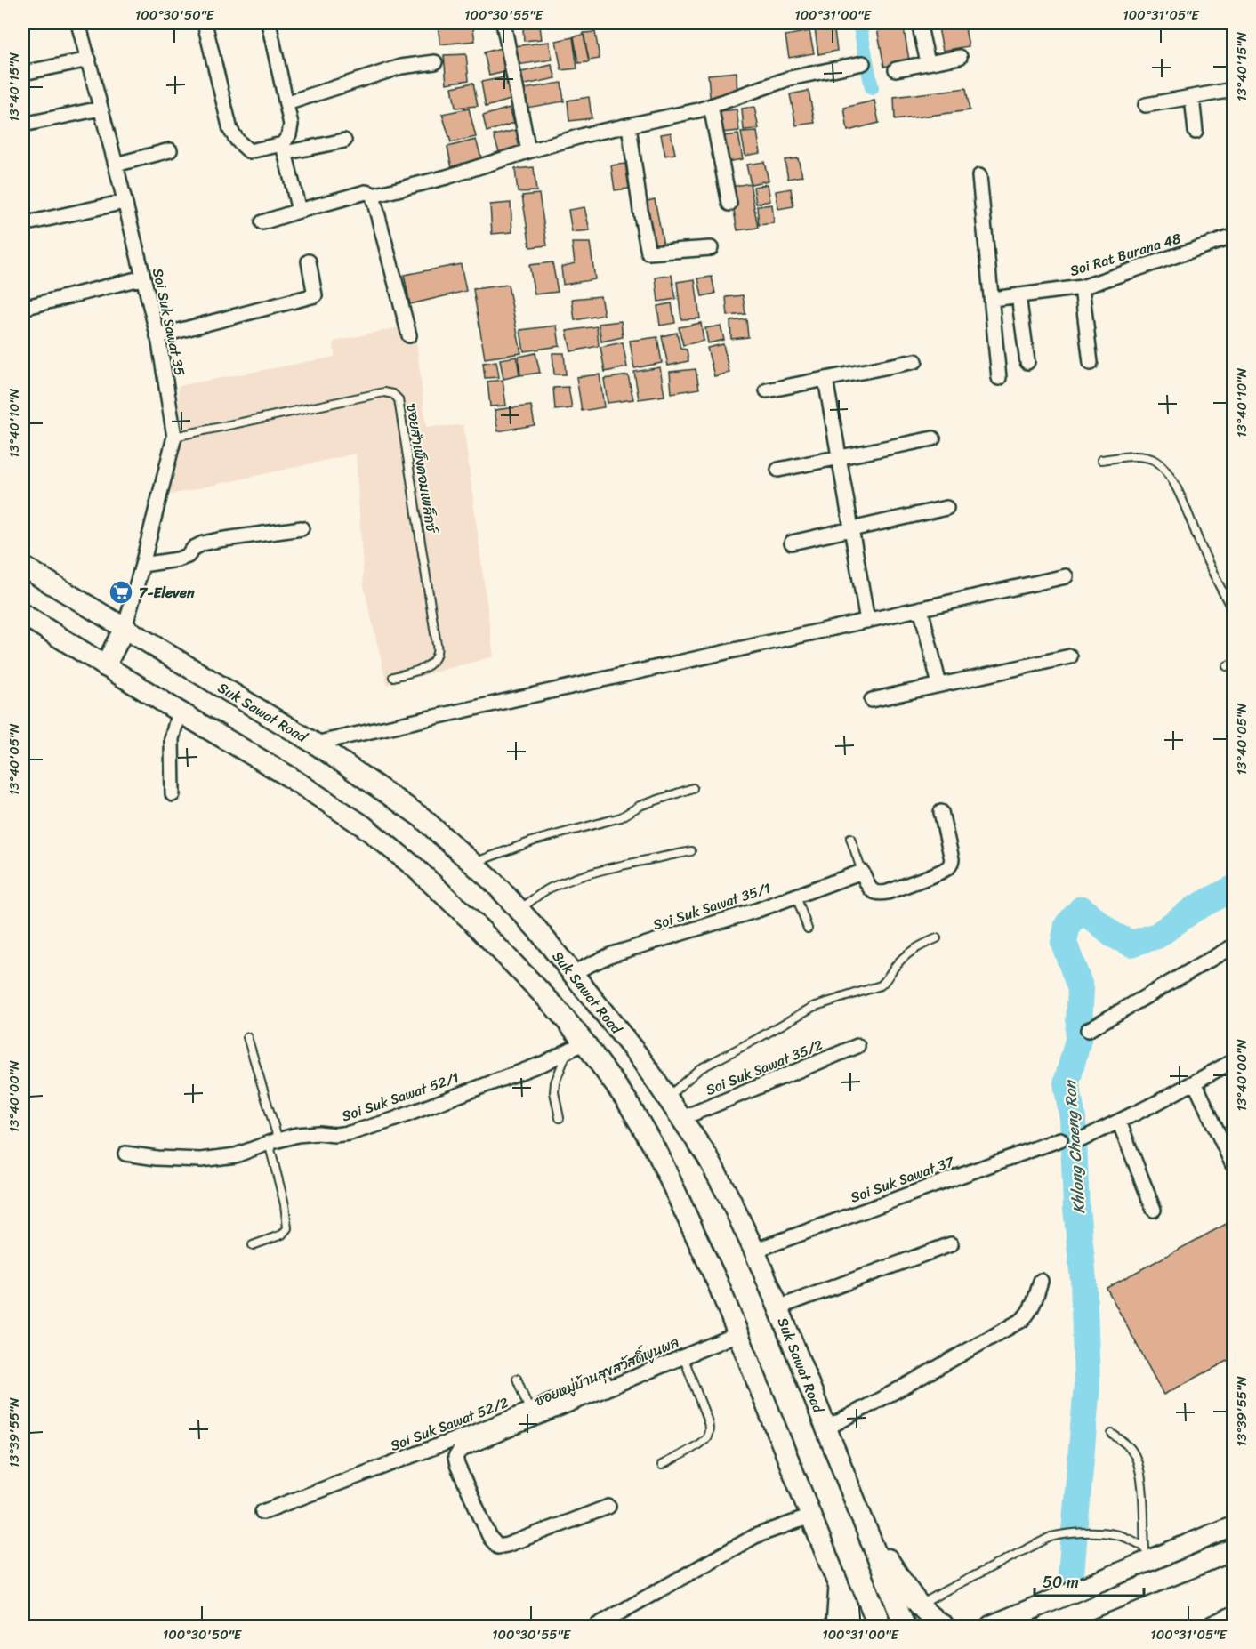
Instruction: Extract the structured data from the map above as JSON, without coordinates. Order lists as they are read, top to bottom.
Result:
{
  "streets": {
    "main road": ["Suk Sawat Road"],
    "street": [
      "Soi Rat Burana 48",
      "Soi Suk Sawat 35",
      "Soi Suk Sawat 35/1",
      "Soi Suk Sawat 35/2",
      "Soi Suk Sawat 52/1",
      "Soi Suk Sawat 37",
      "ซอยหมู่บ้านสุขสวัสดิ์พูนผล",
      "Soi Suk Sawat 52/2"
    ],
    "lane": ["ซอยสำเพ็งคอมเพล็กซ์"]
  },
  "crossings": [
    ["Soi Suk Sawat 35", "ซอยสำเพ็งคอมเพล็กซ์"],
    ["Soi Suk Sawat 35", "Suk Sawat Road"],
    ["Suk Sawat Road", "Soi Suk Sawat 35/1"],
    ["Suk Sawat Road", "Soi Suk Sawat 35/2"],
    ["Suk Sawat Road", "Soi Suk Sawat 37"],
    ["ซอยหมู่บ้านสุขสวัสดิ์พูนผล", "Soi Suk Sawat 52/2"]
  ],
  "water": ["Khlong Chaeng Ron"],
  "places": {
    "supermarket": ["7-Eleven"]
  },
  "scale_bar": "50 m",
  "coordinates": [
    "100°30'50\"E",
    "100°30'55\"E",
    "100°31'00\"E",
    "100°31'05\"E",
    "13°40'15\"N",
    "13°40'10\"N",
    "13°40'05\"N",
    "13°40'00\"N",
    "13°39'55\"N"
  ]
}
